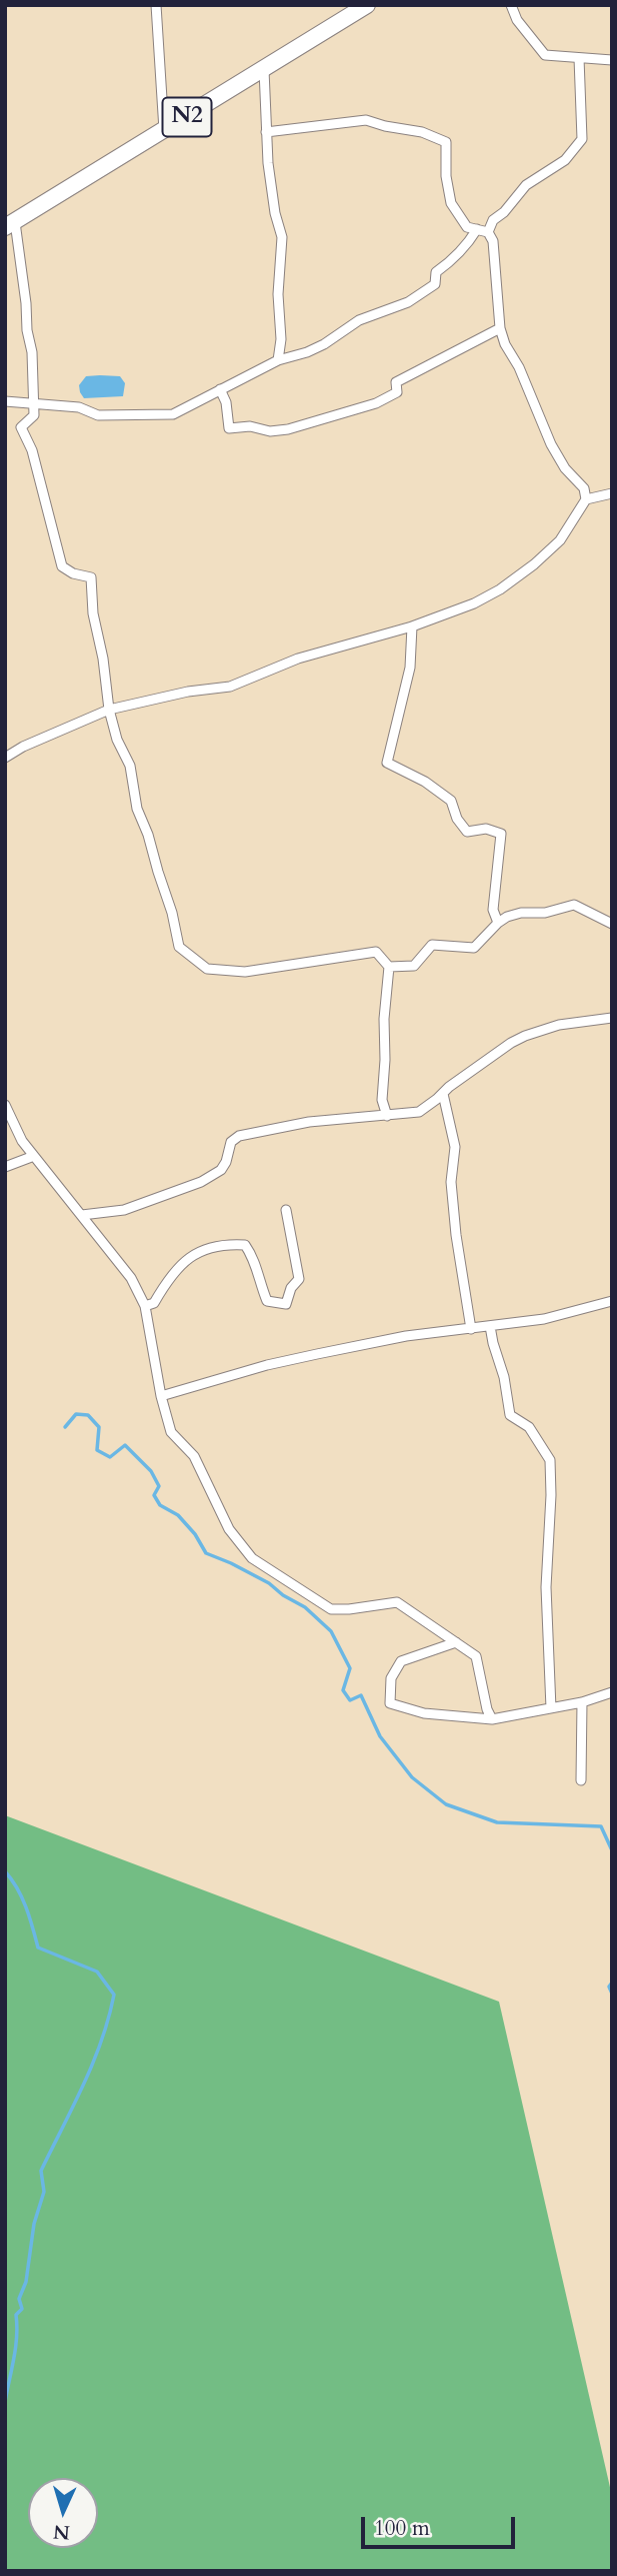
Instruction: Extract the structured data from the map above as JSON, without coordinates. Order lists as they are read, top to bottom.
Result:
{
  "streets": {
    "highway": ["N2"]
  },
  "scale_bar": "100 m",
  "north": "bottom"
}
